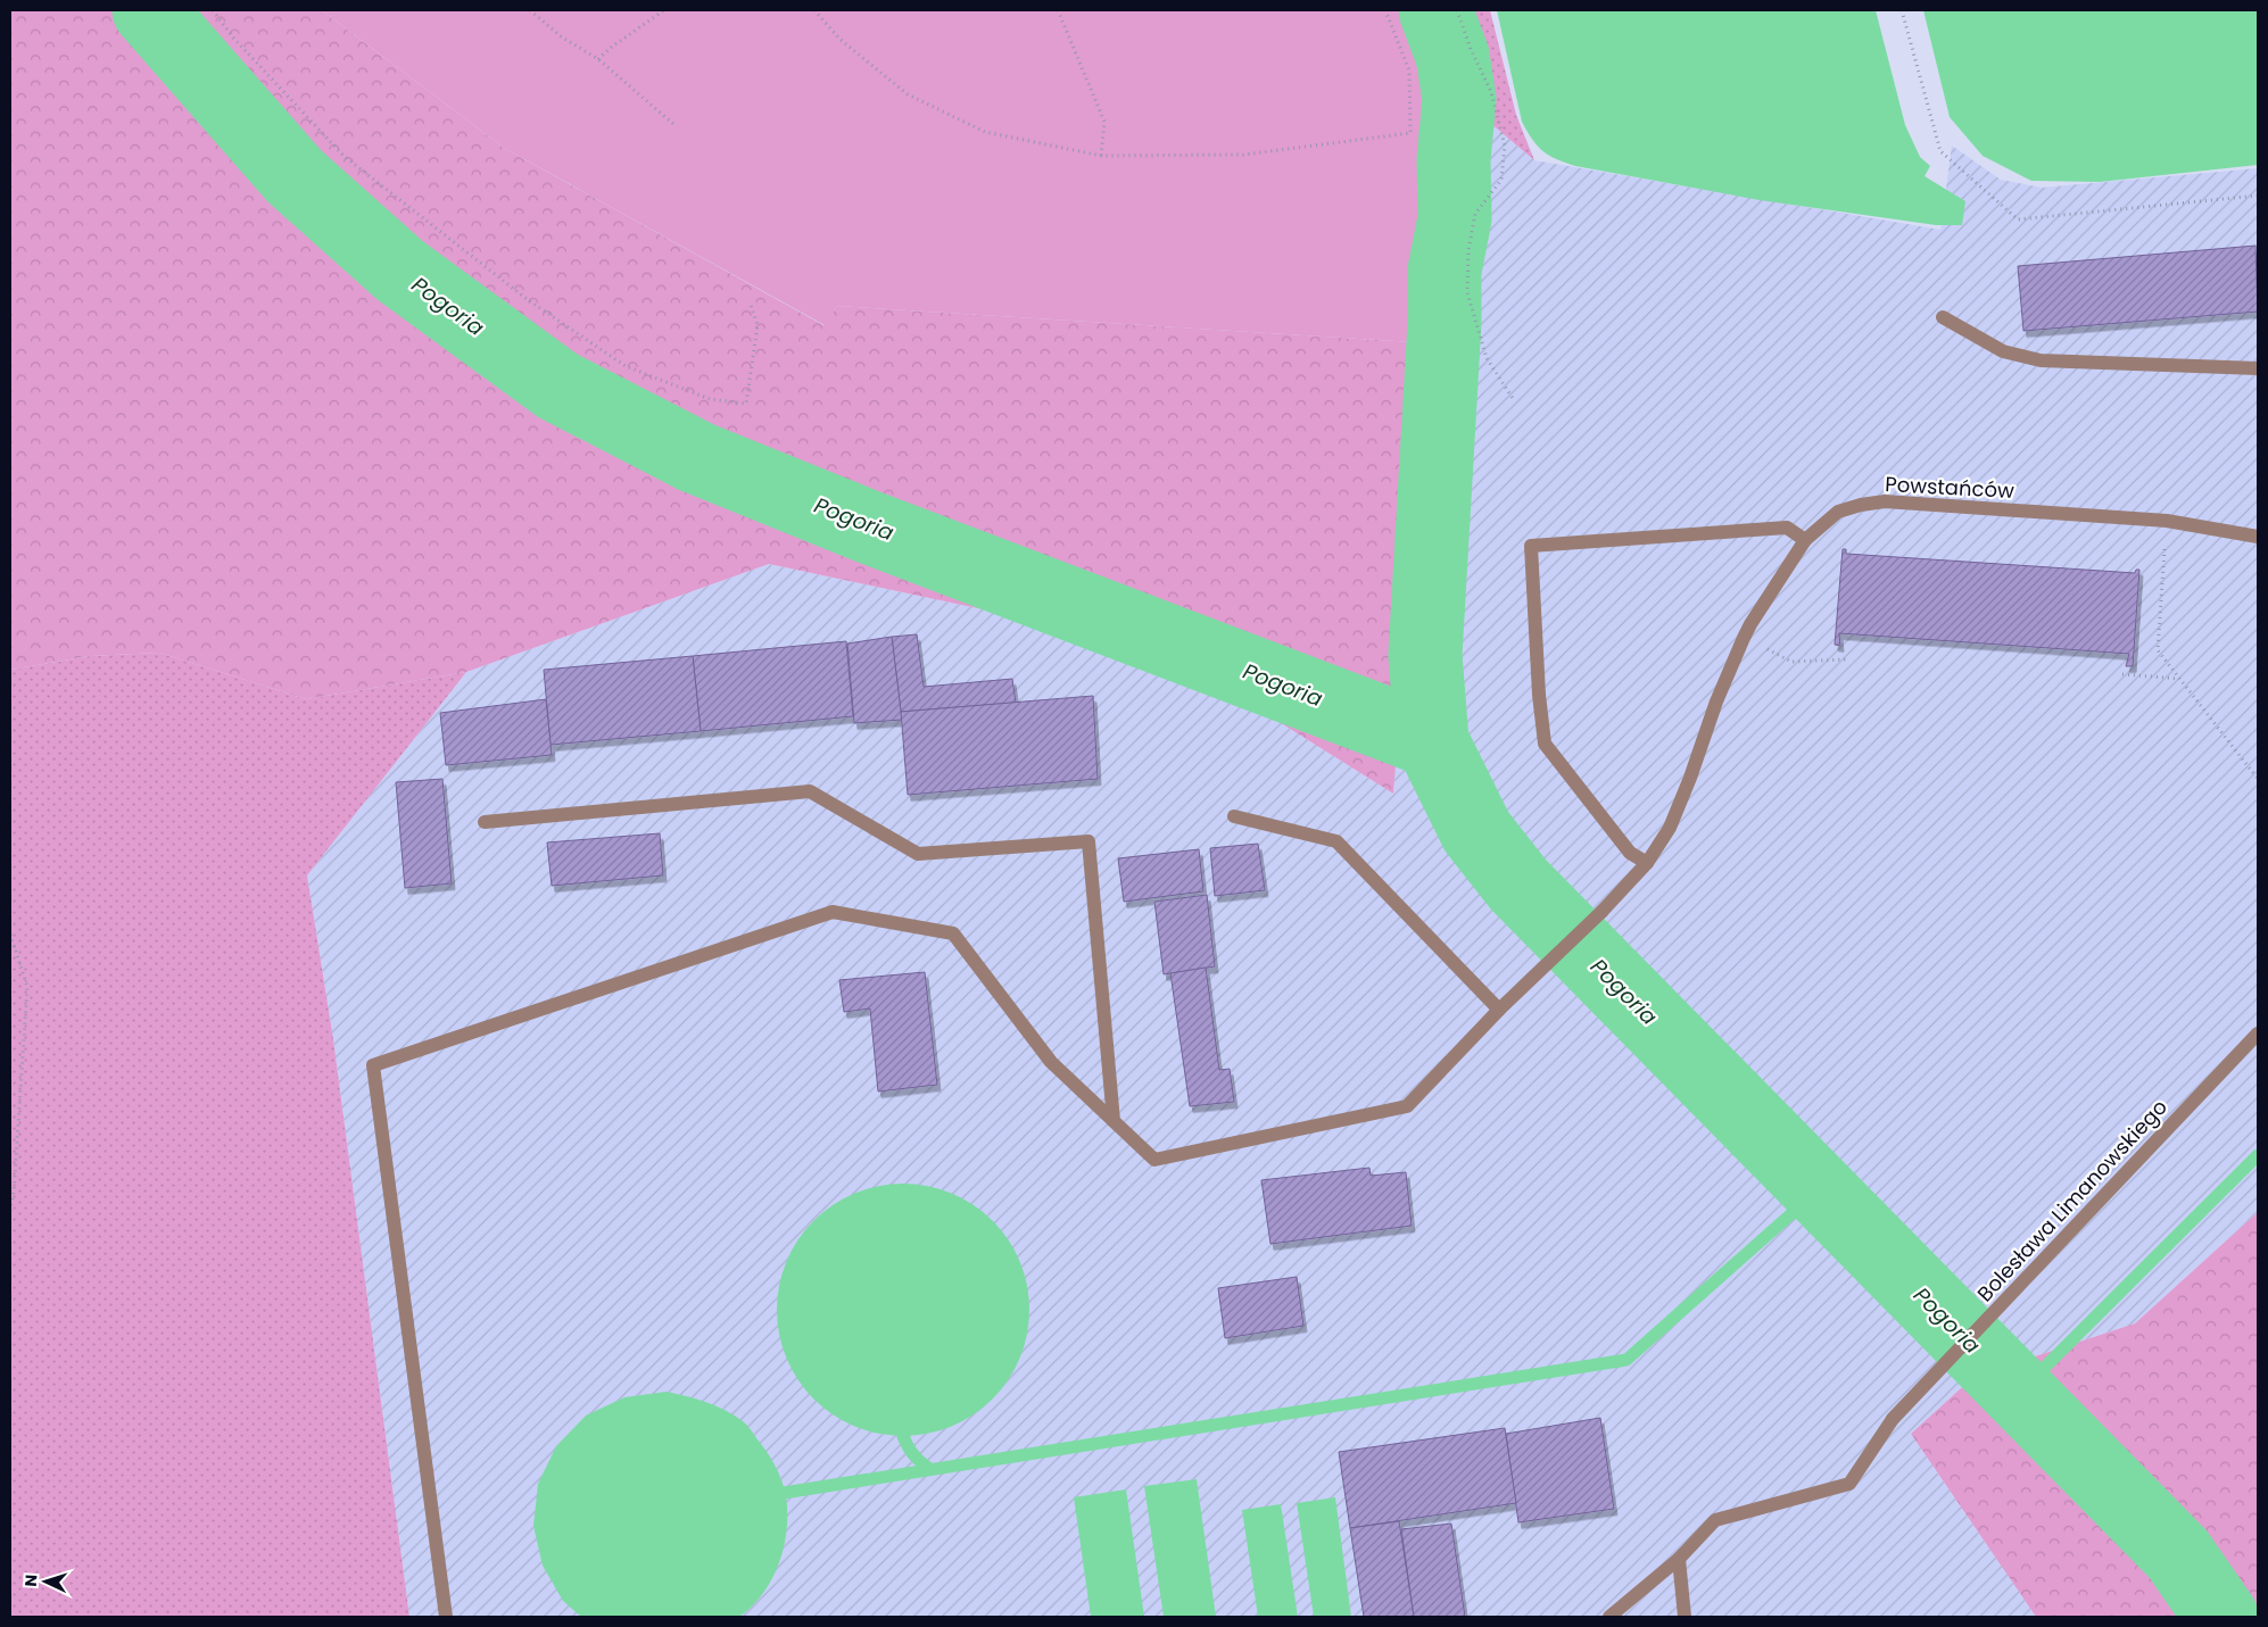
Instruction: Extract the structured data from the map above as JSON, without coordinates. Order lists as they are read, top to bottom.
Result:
{
  "streets": {
    "street": ["Powstańców", "Bolesława Limanowskiego"]
  },
  "water": ["Pogoria"],
  "north": "left"
}
